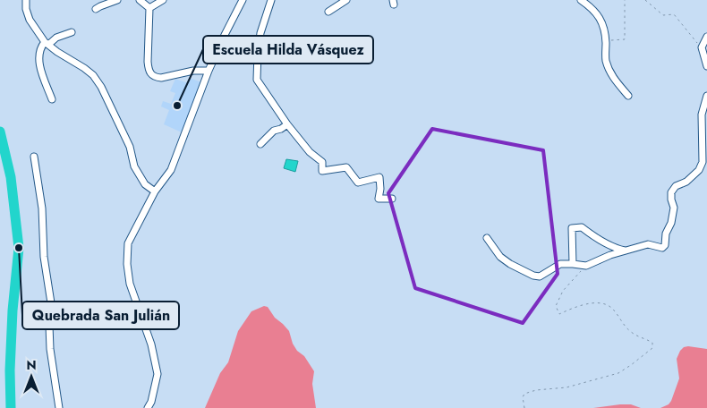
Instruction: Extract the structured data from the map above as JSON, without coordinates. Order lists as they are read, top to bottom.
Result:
{
  "places": ["Escuela Hilda Vásquez", "Quebrada San Julián"],
  "north": "top"
}
